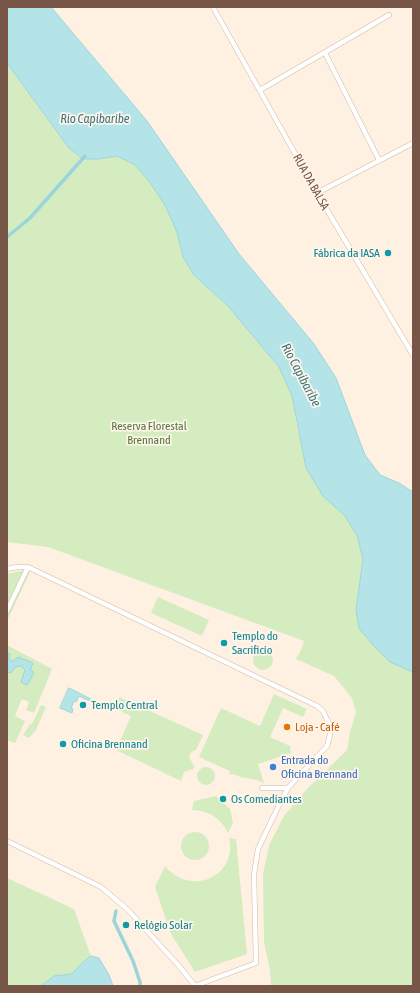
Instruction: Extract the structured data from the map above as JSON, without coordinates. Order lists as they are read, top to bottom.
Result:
{
  "streets": {
    "lane": ["RUA DA BALSA"]
  },
  "water": ["Rio Capibaribe"],
  "parks": ["Reserva Florestal Brennand"],
  "places": [
    "Fábrica da IASA",
    "Templo do Sacrificío",
    "Templo Central",
    "Loja - Café",
    "Oficina Brennand",
    "Entrada do Oficina Brennand",
    "Os Comediantes",
    "Relógio Solar"
  ]
}
